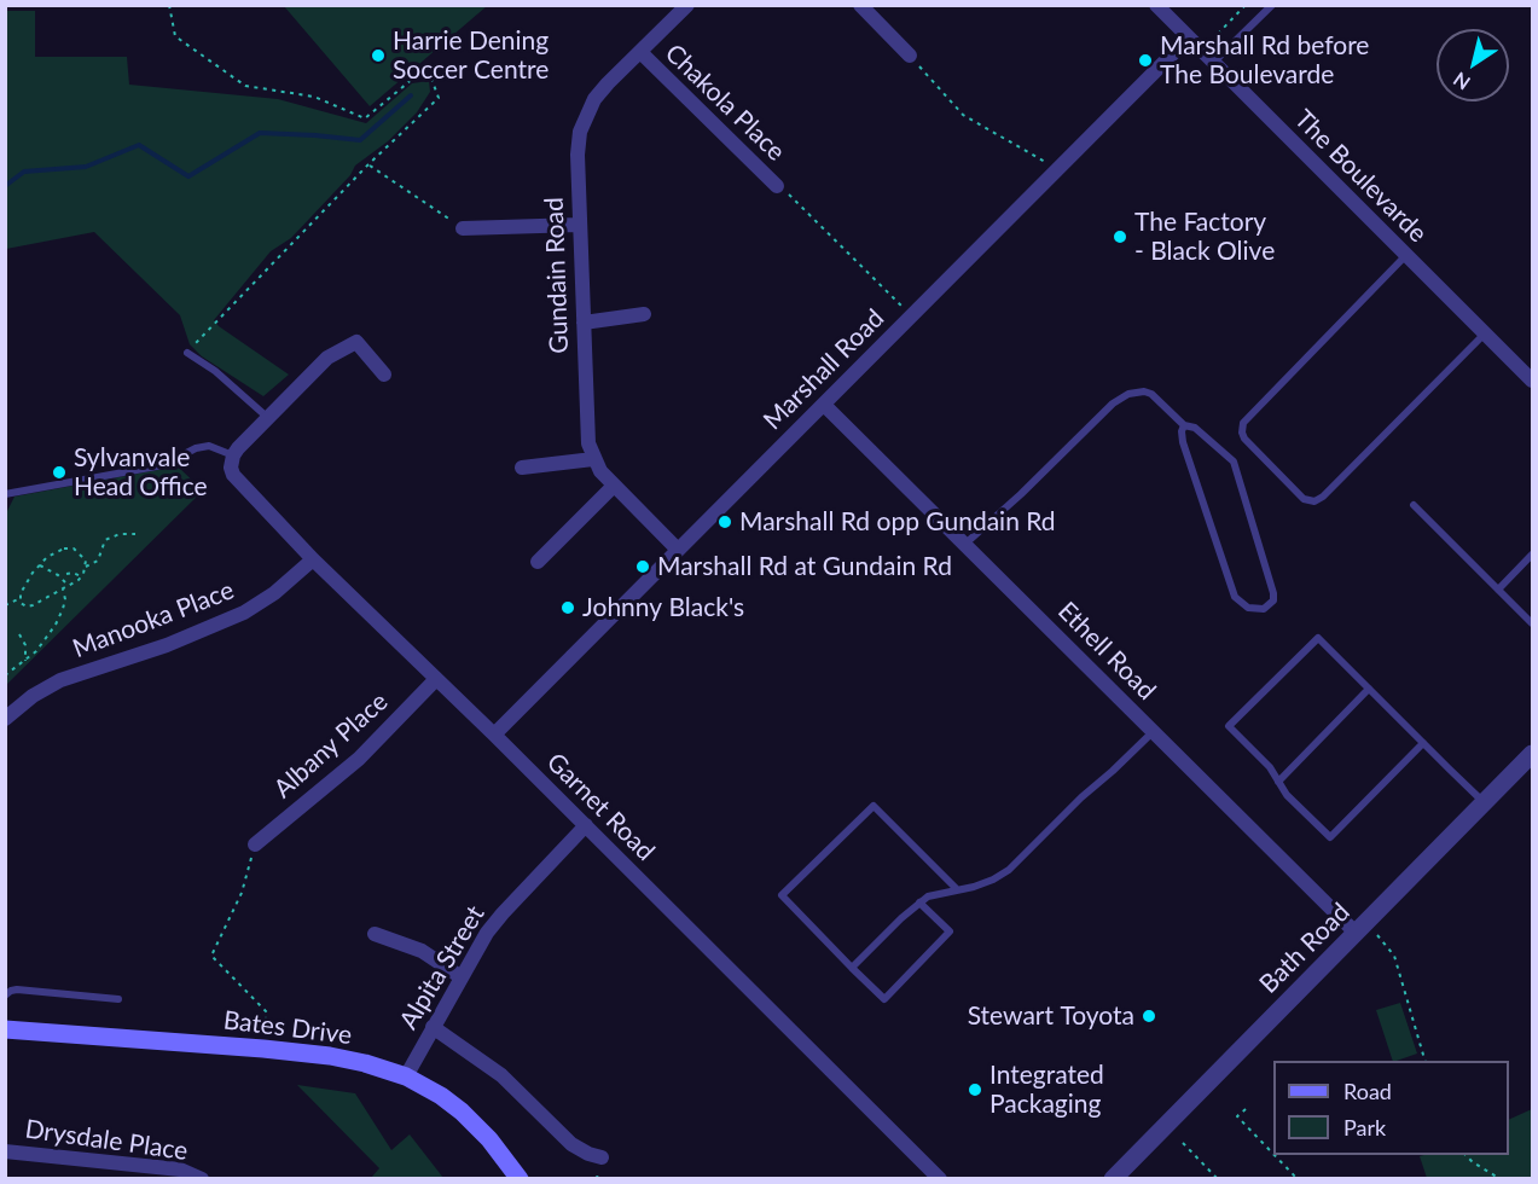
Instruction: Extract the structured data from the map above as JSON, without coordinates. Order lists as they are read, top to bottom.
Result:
{
  "streets": {
    "main road": ["Bates Drive"],
    "street": [
      "Chakola Place",
      "The Boulevarde",
      "Gundain Road",
      "Marshall Road",
      "Manooka Place",
      "Ethell Road",
      "Albany Place",
      "Garnet Road",
      "Bath Road",
      "Alpita Street",
      "Drysdale Place"
    ]
  },
  "crossings": [
    ["Chakola Place", "Gundain Road"],
    ["The Boulevarde", "Marshall Road"],
    ["Gundain Road", "Marshall Road"],
    ["Marshall Road", "Ethell Road"],
    ["Marshall Road", "Garnet Road"],
    ["Manooka Place", "Garnet Road"],
    ["Ethell Road", "Bath Road"],
    ["Albany Place", "Garnet Road"],
    ["Garnet Road", "Alpita Street"],
    ["Alpita Street", "Bates Drive"]
  ],
  "places": [
    "Harrie Dening Soccer Centre",
    "Marshall Rd before The Boulevarde",
    "The Factory - Black Olive",
    "Sylvanvale Head Office",
    "Marshall Rd opp Gundain Rd",
    "Marshall Rd at Gundain Rd",
    "Johnny Black's",
    "Stewart Toyota",
    "Integrated Packaging"
  ],
  "legend": ["Road", "Park"],
  "north": "bottom left"
}
